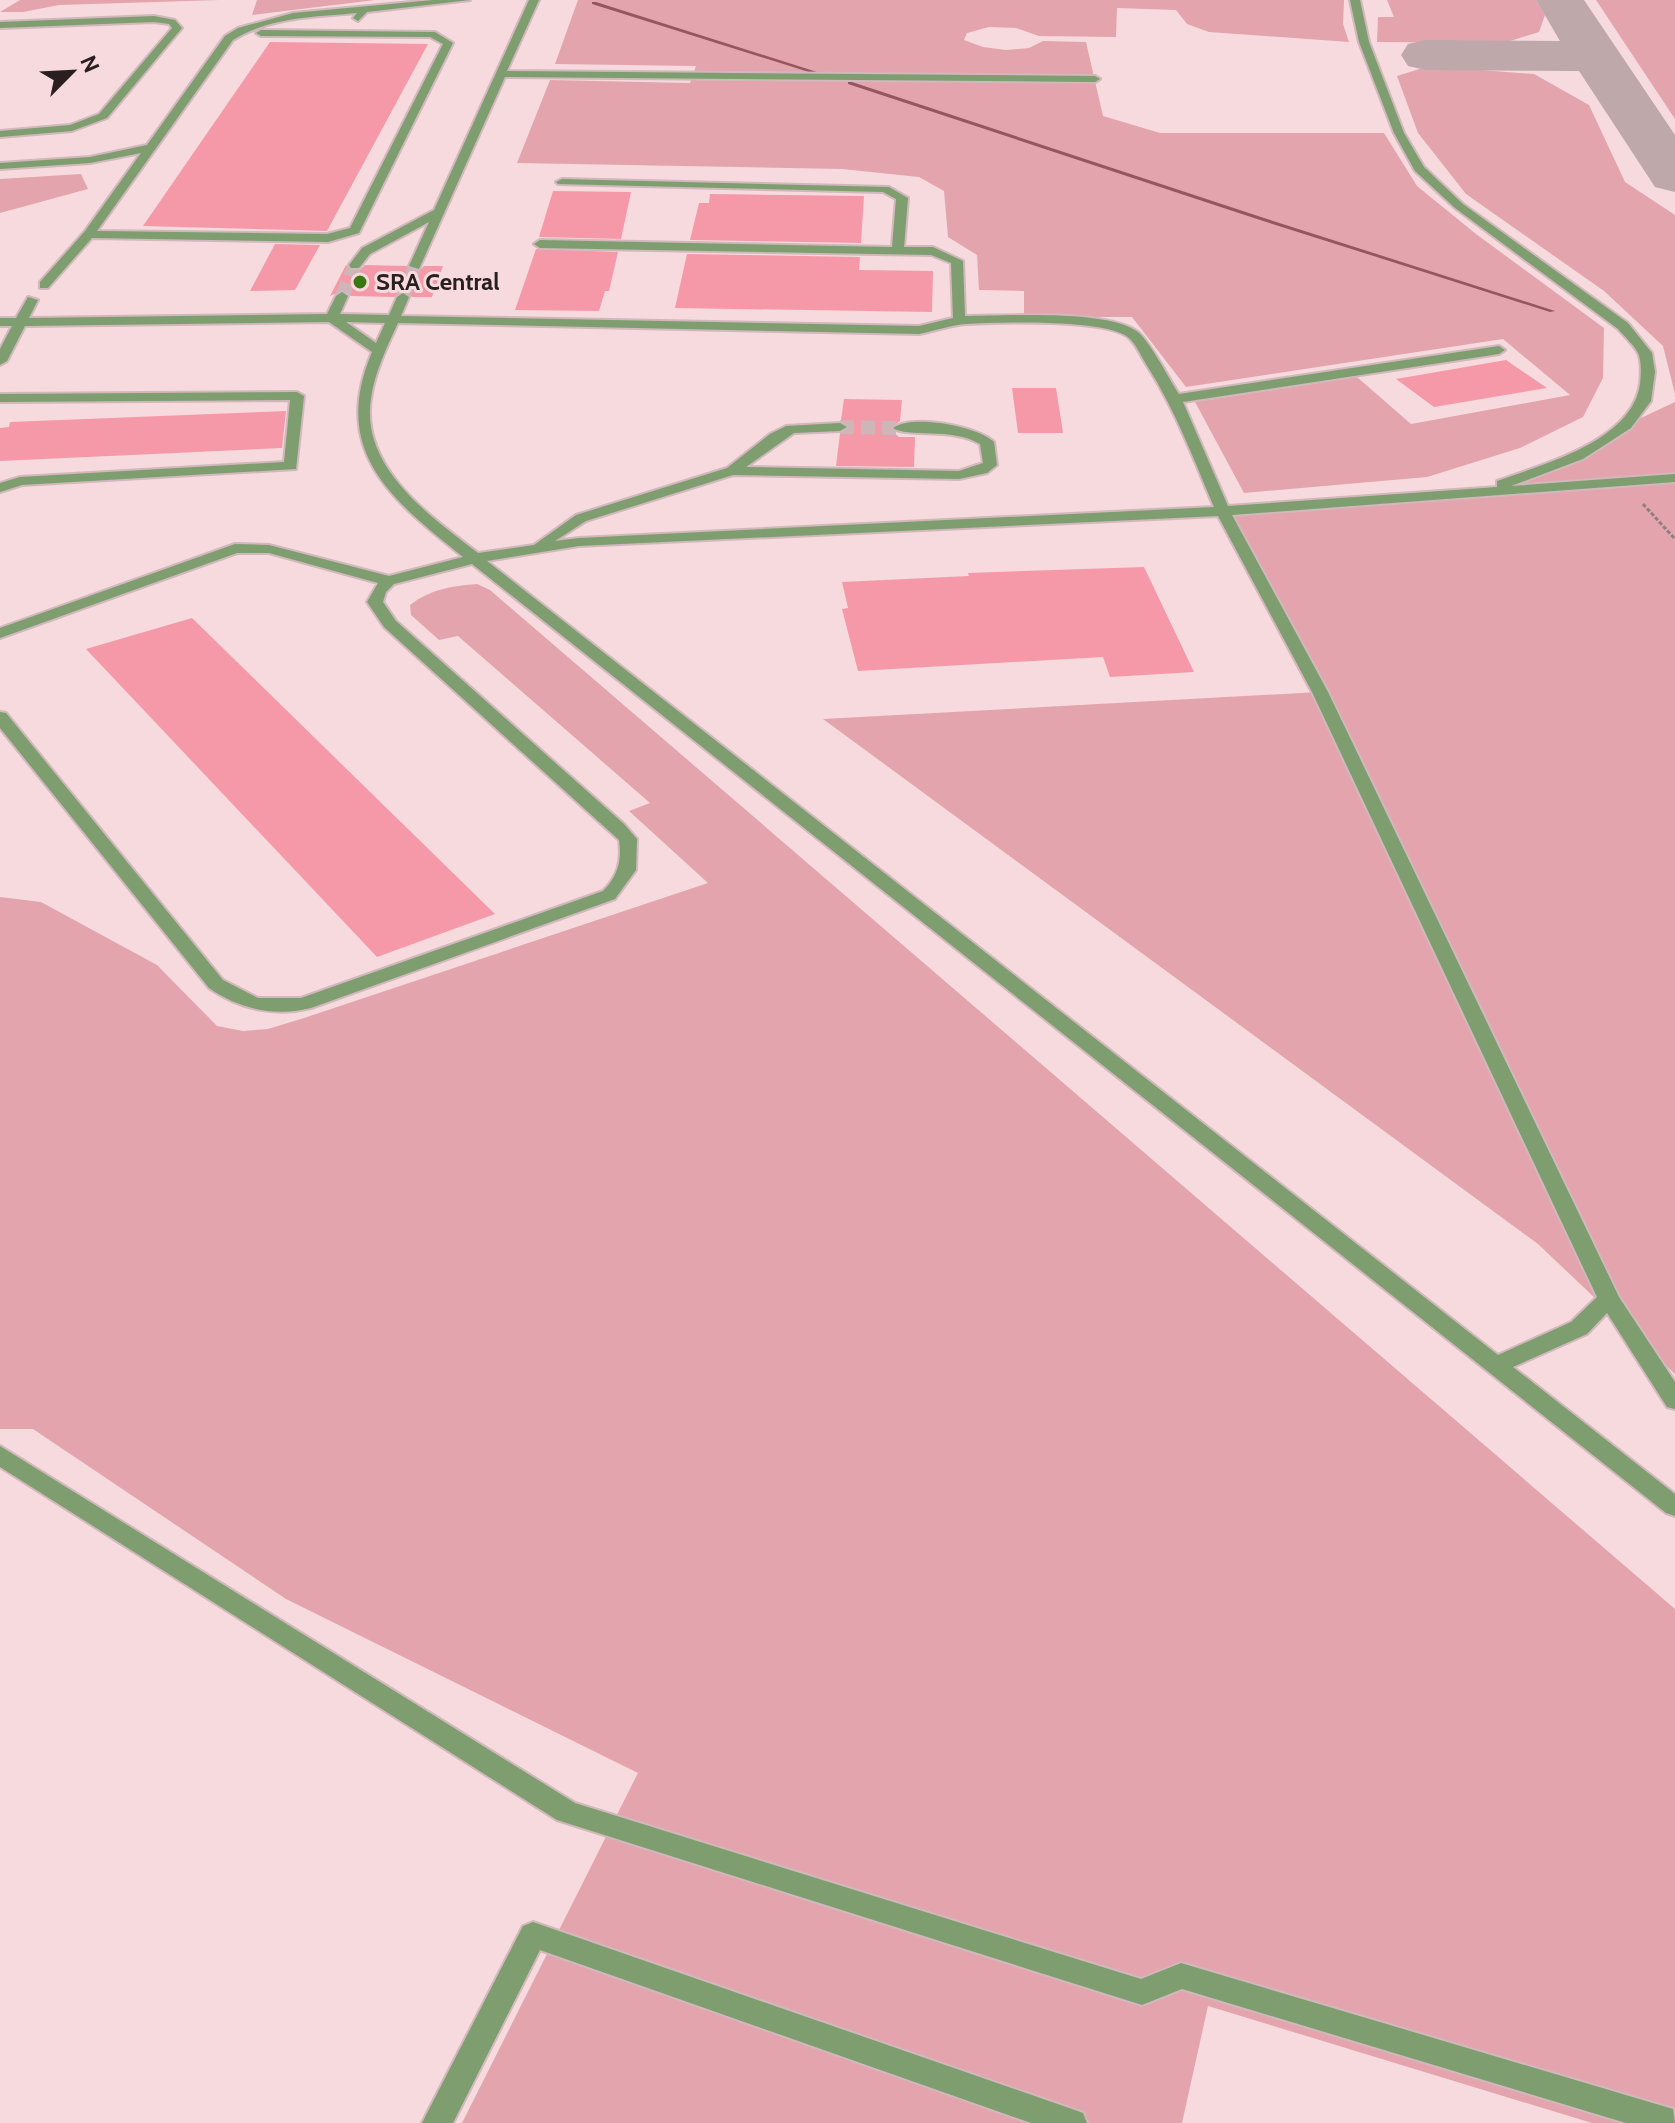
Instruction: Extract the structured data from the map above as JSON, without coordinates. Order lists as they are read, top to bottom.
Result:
{
  "places": ["SRA Central"],
  "north": "top right"
}
